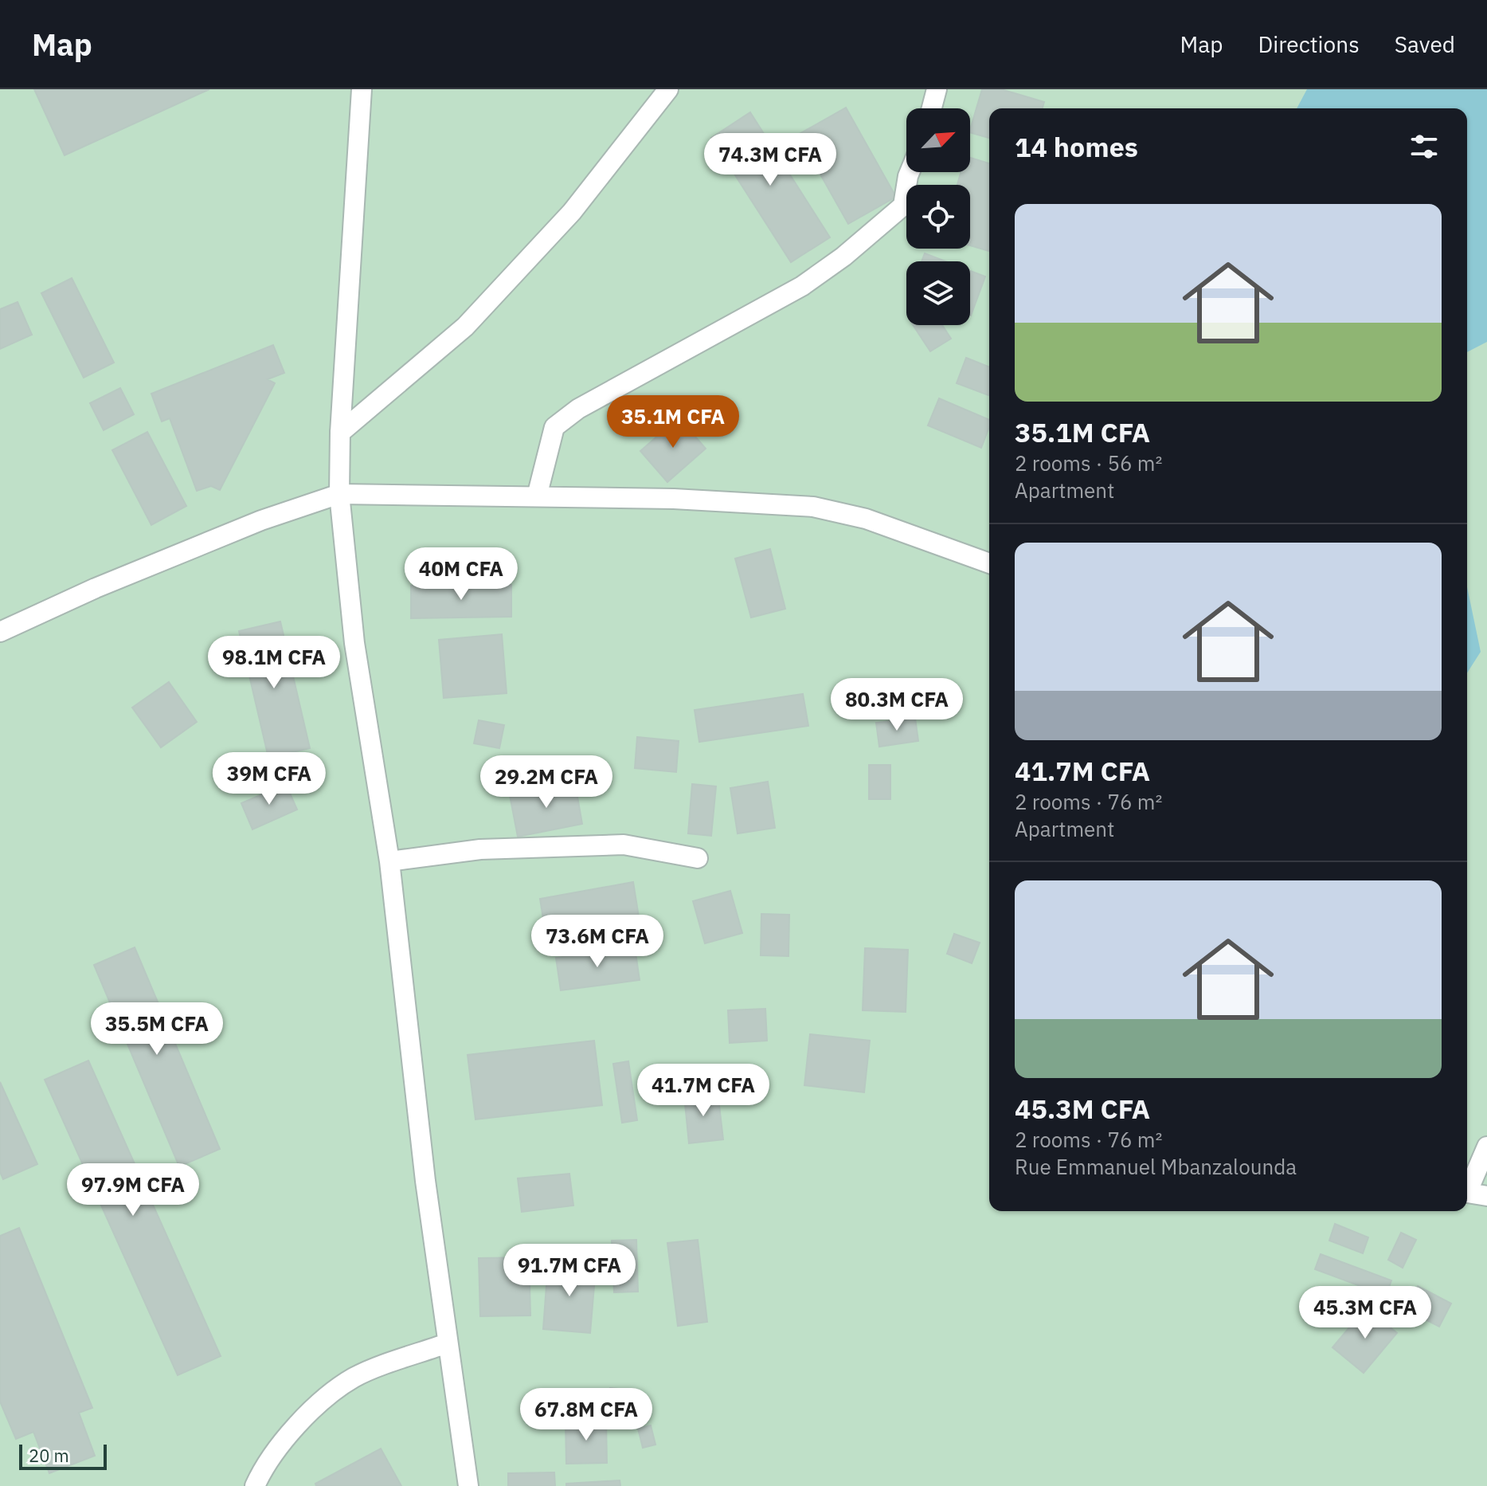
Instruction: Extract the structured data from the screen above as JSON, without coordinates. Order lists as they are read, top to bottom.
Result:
{
  "scale_bar": "20 m",
  "north": "top right",
  "page": {
    "header": "Map",
    "nav": ["Map", "Directions", "Saved"],
    "heading": "14 homes",
    "price": [
      "74.3M CFA",
      "35.1M CFA",
      "40M CFA",
      "98.1M CFA",
      "80.3M CFA",
      "39M CFA",
      "29.2M CFA",
      "73.6M CFA",
      "35.5M CFA",
      "41.7M CFA",
      "97.9M CFA",
      "91.7M CFA",
      "45.3M CFA",
      "67.8M CFA"
    ],
    "list": [
      {
        "name": "35.1M CFA",
        "note": "2 rooms · 56 m² · Apartment"
      },
      {
        "name": "41.7M CFA",
        "note": "2 rooms · 76 m² · Apartment"
      },
      {
        "name": "45.3M CFA",
        "note": "2 rooms · 76 m² · Rue Emmanuel Mbanzalounda"
      }
    ],
    "scale": "20 m"
  }
}
